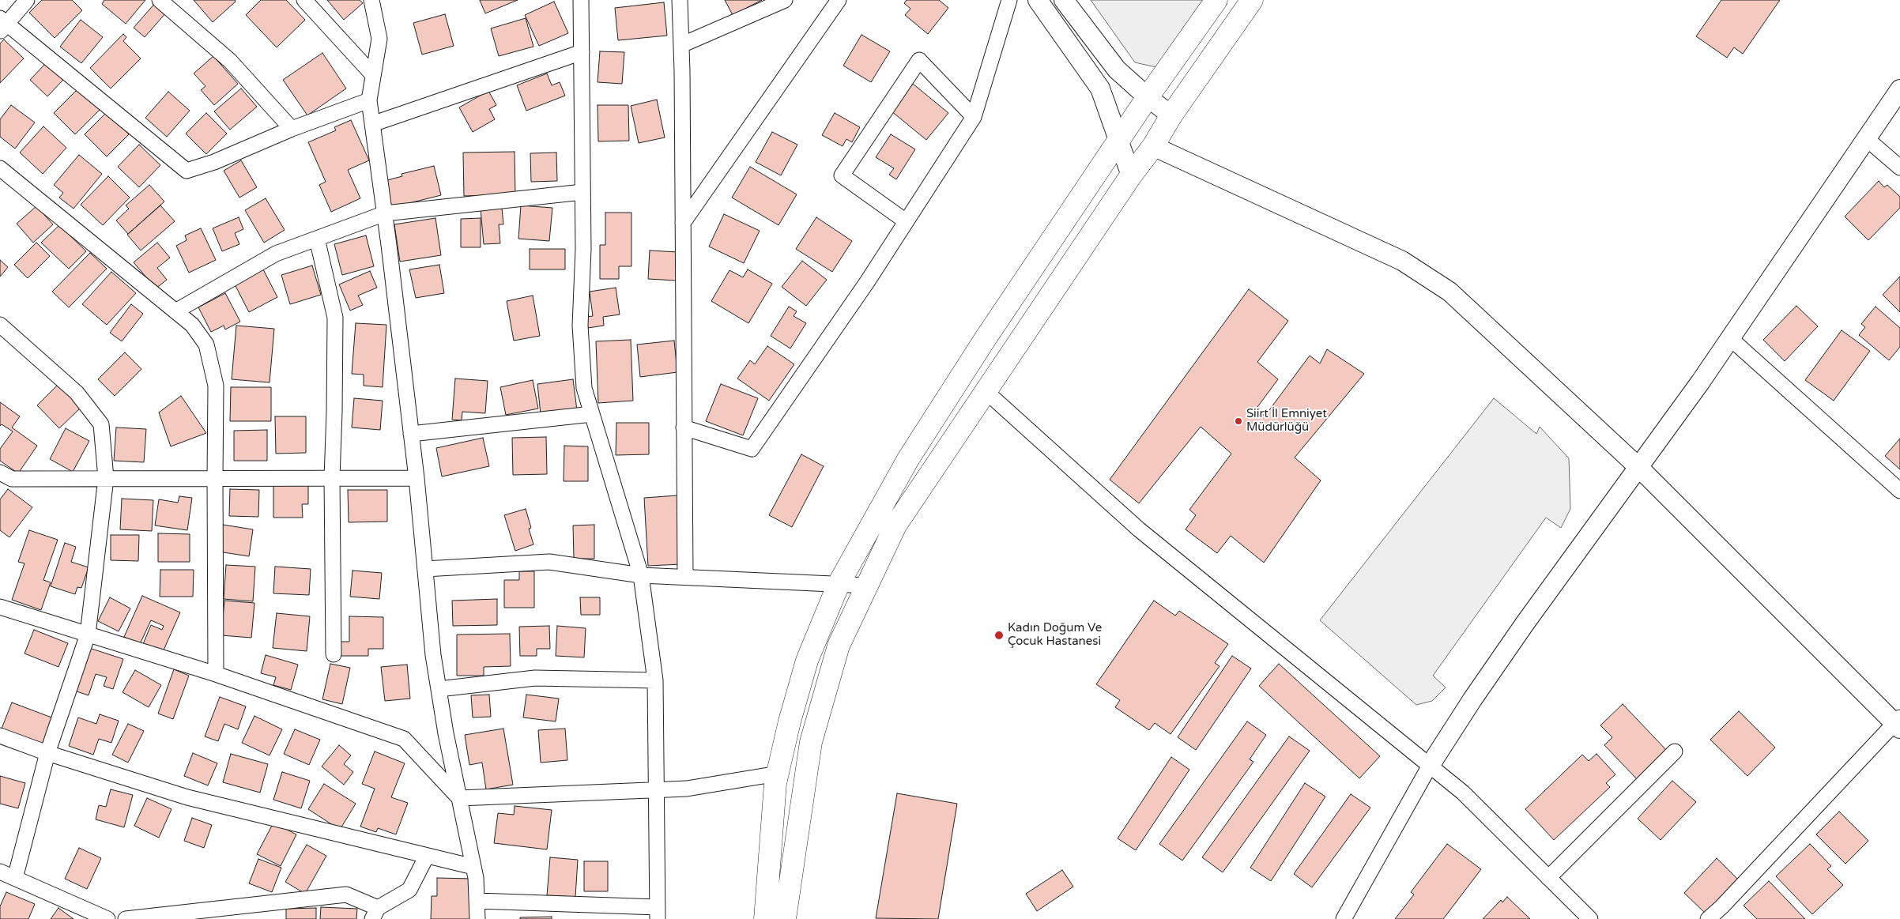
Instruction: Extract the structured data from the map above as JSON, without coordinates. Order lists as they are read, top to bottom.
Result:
{
  "places": ["Siirt İl Emniyet Müdürlüğü", "Kadın Doğum Ve Çocuk Hastanesi"]
}
